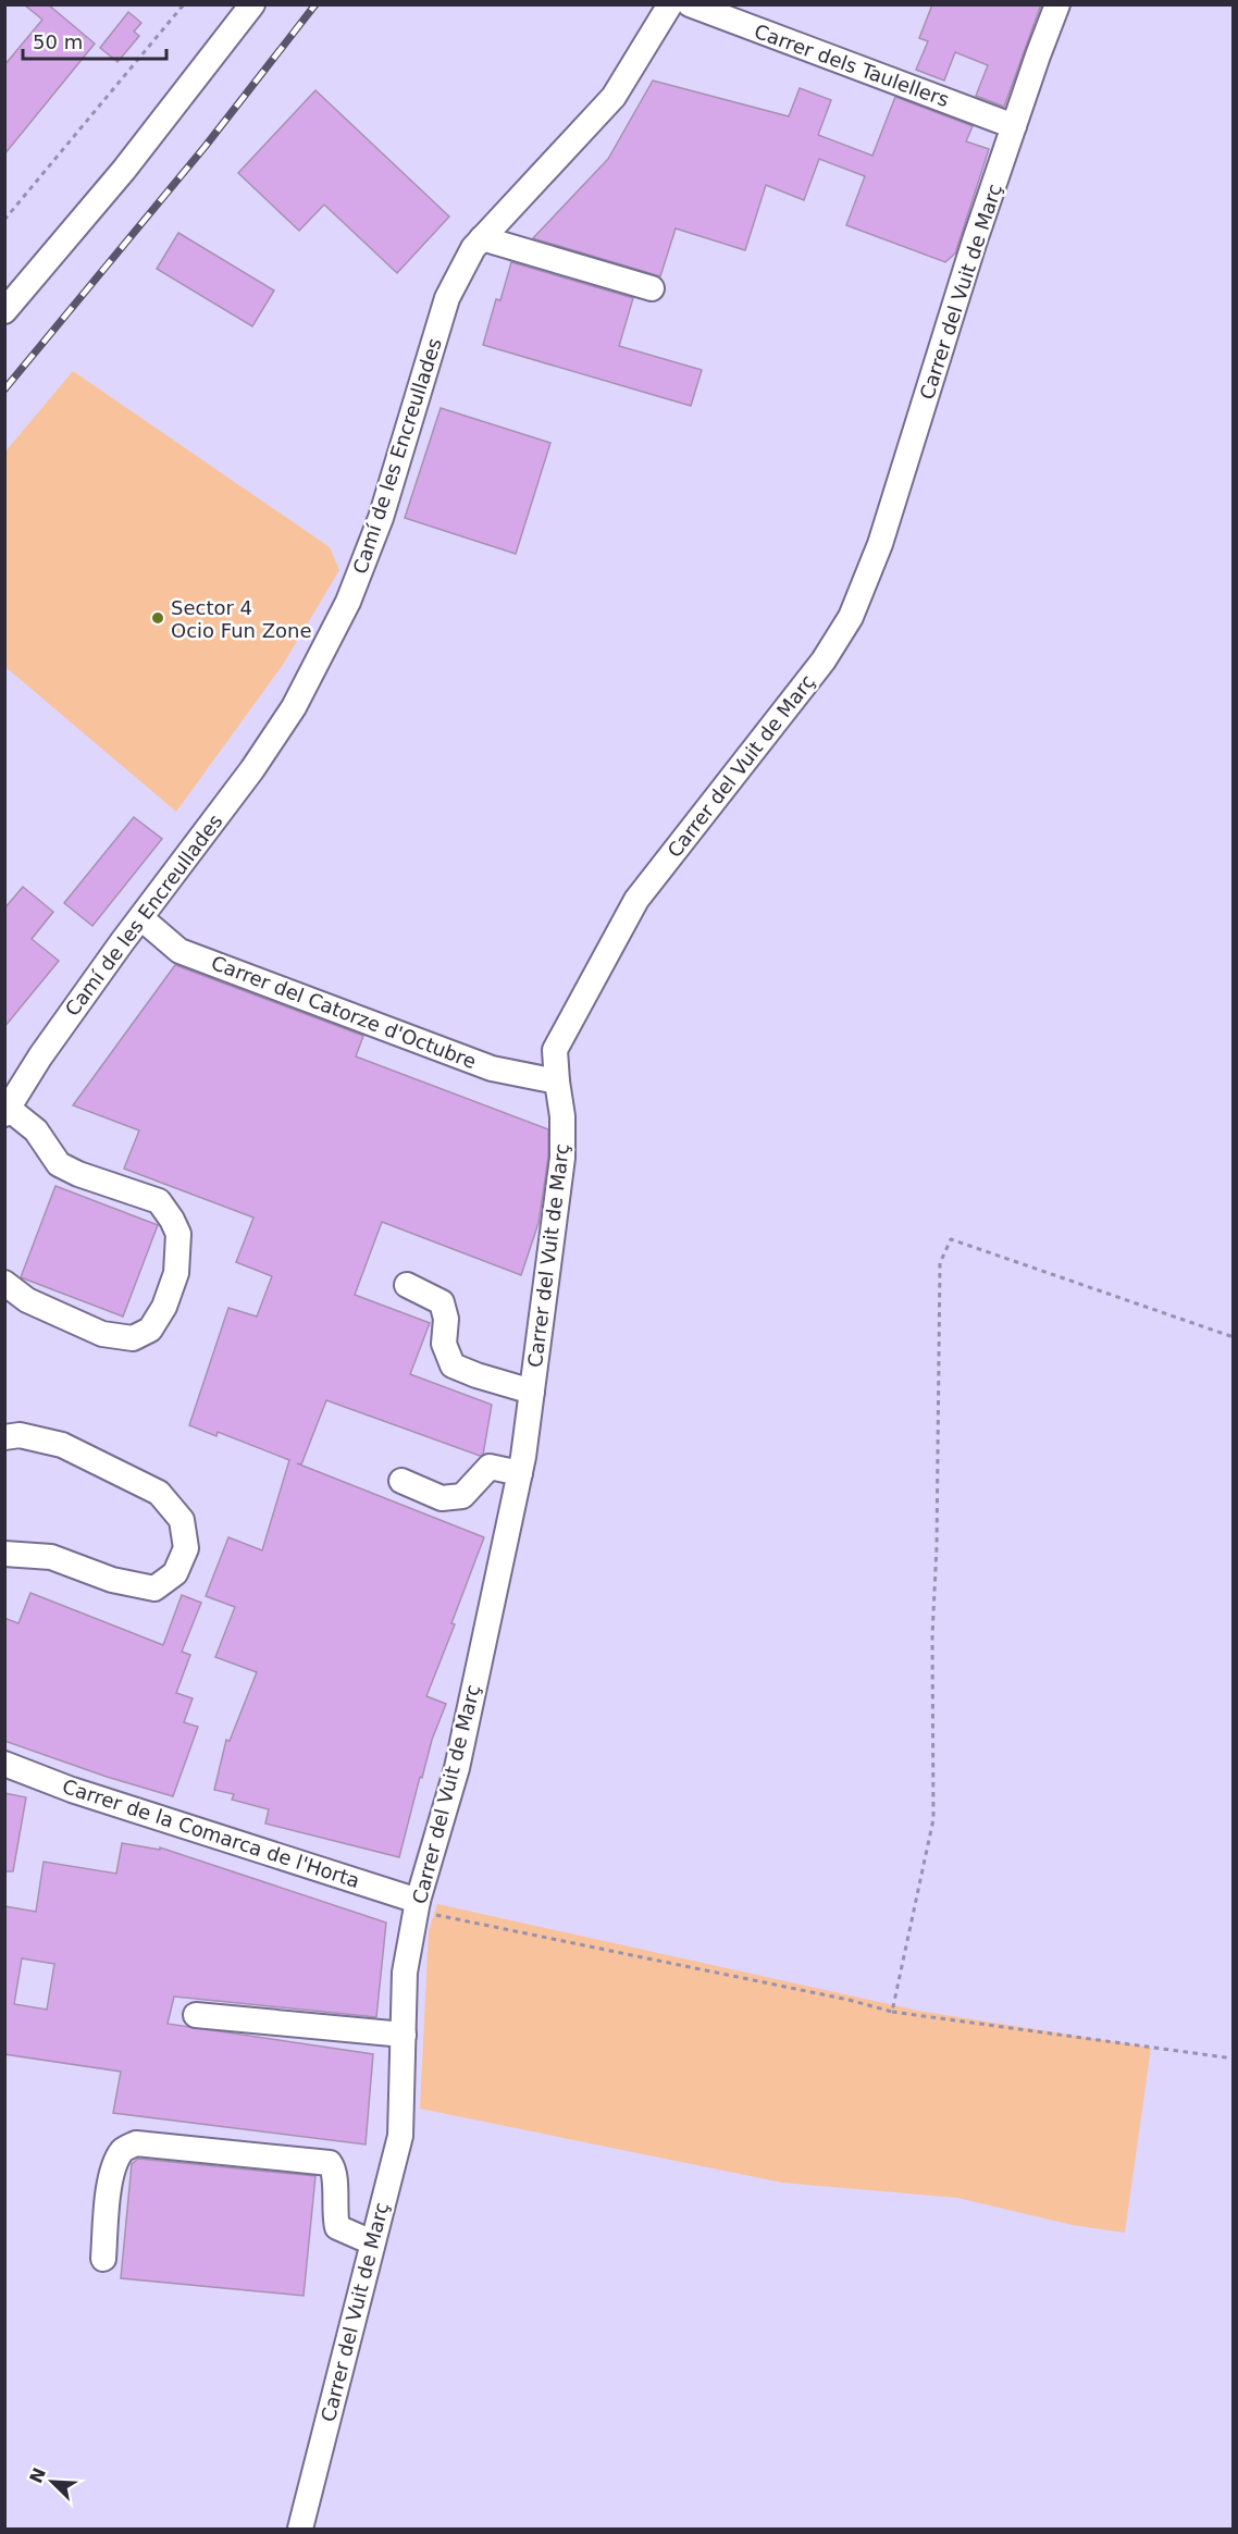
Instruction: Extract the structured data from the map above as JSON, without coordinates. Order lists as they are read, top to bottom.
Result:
{
  "streets": {
    "street": [
      "Carrer dels Taulellers",
      "Carrer del Vuit de Març",
      "Camí de les Encreullades",
      "Carrer del Catorze d'Octubre",
      "Carrer de la Comarca de l'Horta"
    ]
  },
  "crossings": [
    ["Carrer dels Taulellers", "Carrer del Vuit de Març"],
    ["Carrer del Vuit de Març", "Carrer del Catorze d'Octubre"],
    ["Carrer del Vuit de Març", "Carrer de la Comarca de l'Horta"],
    ["Camí de les Encreullades", "Carrer del Catorze d'Octubre"]
  ],
  "places": ["Sector 4 Ocio Fun Zone"],
  "scale_bar": "50 m",
  "north": "top left"
}
